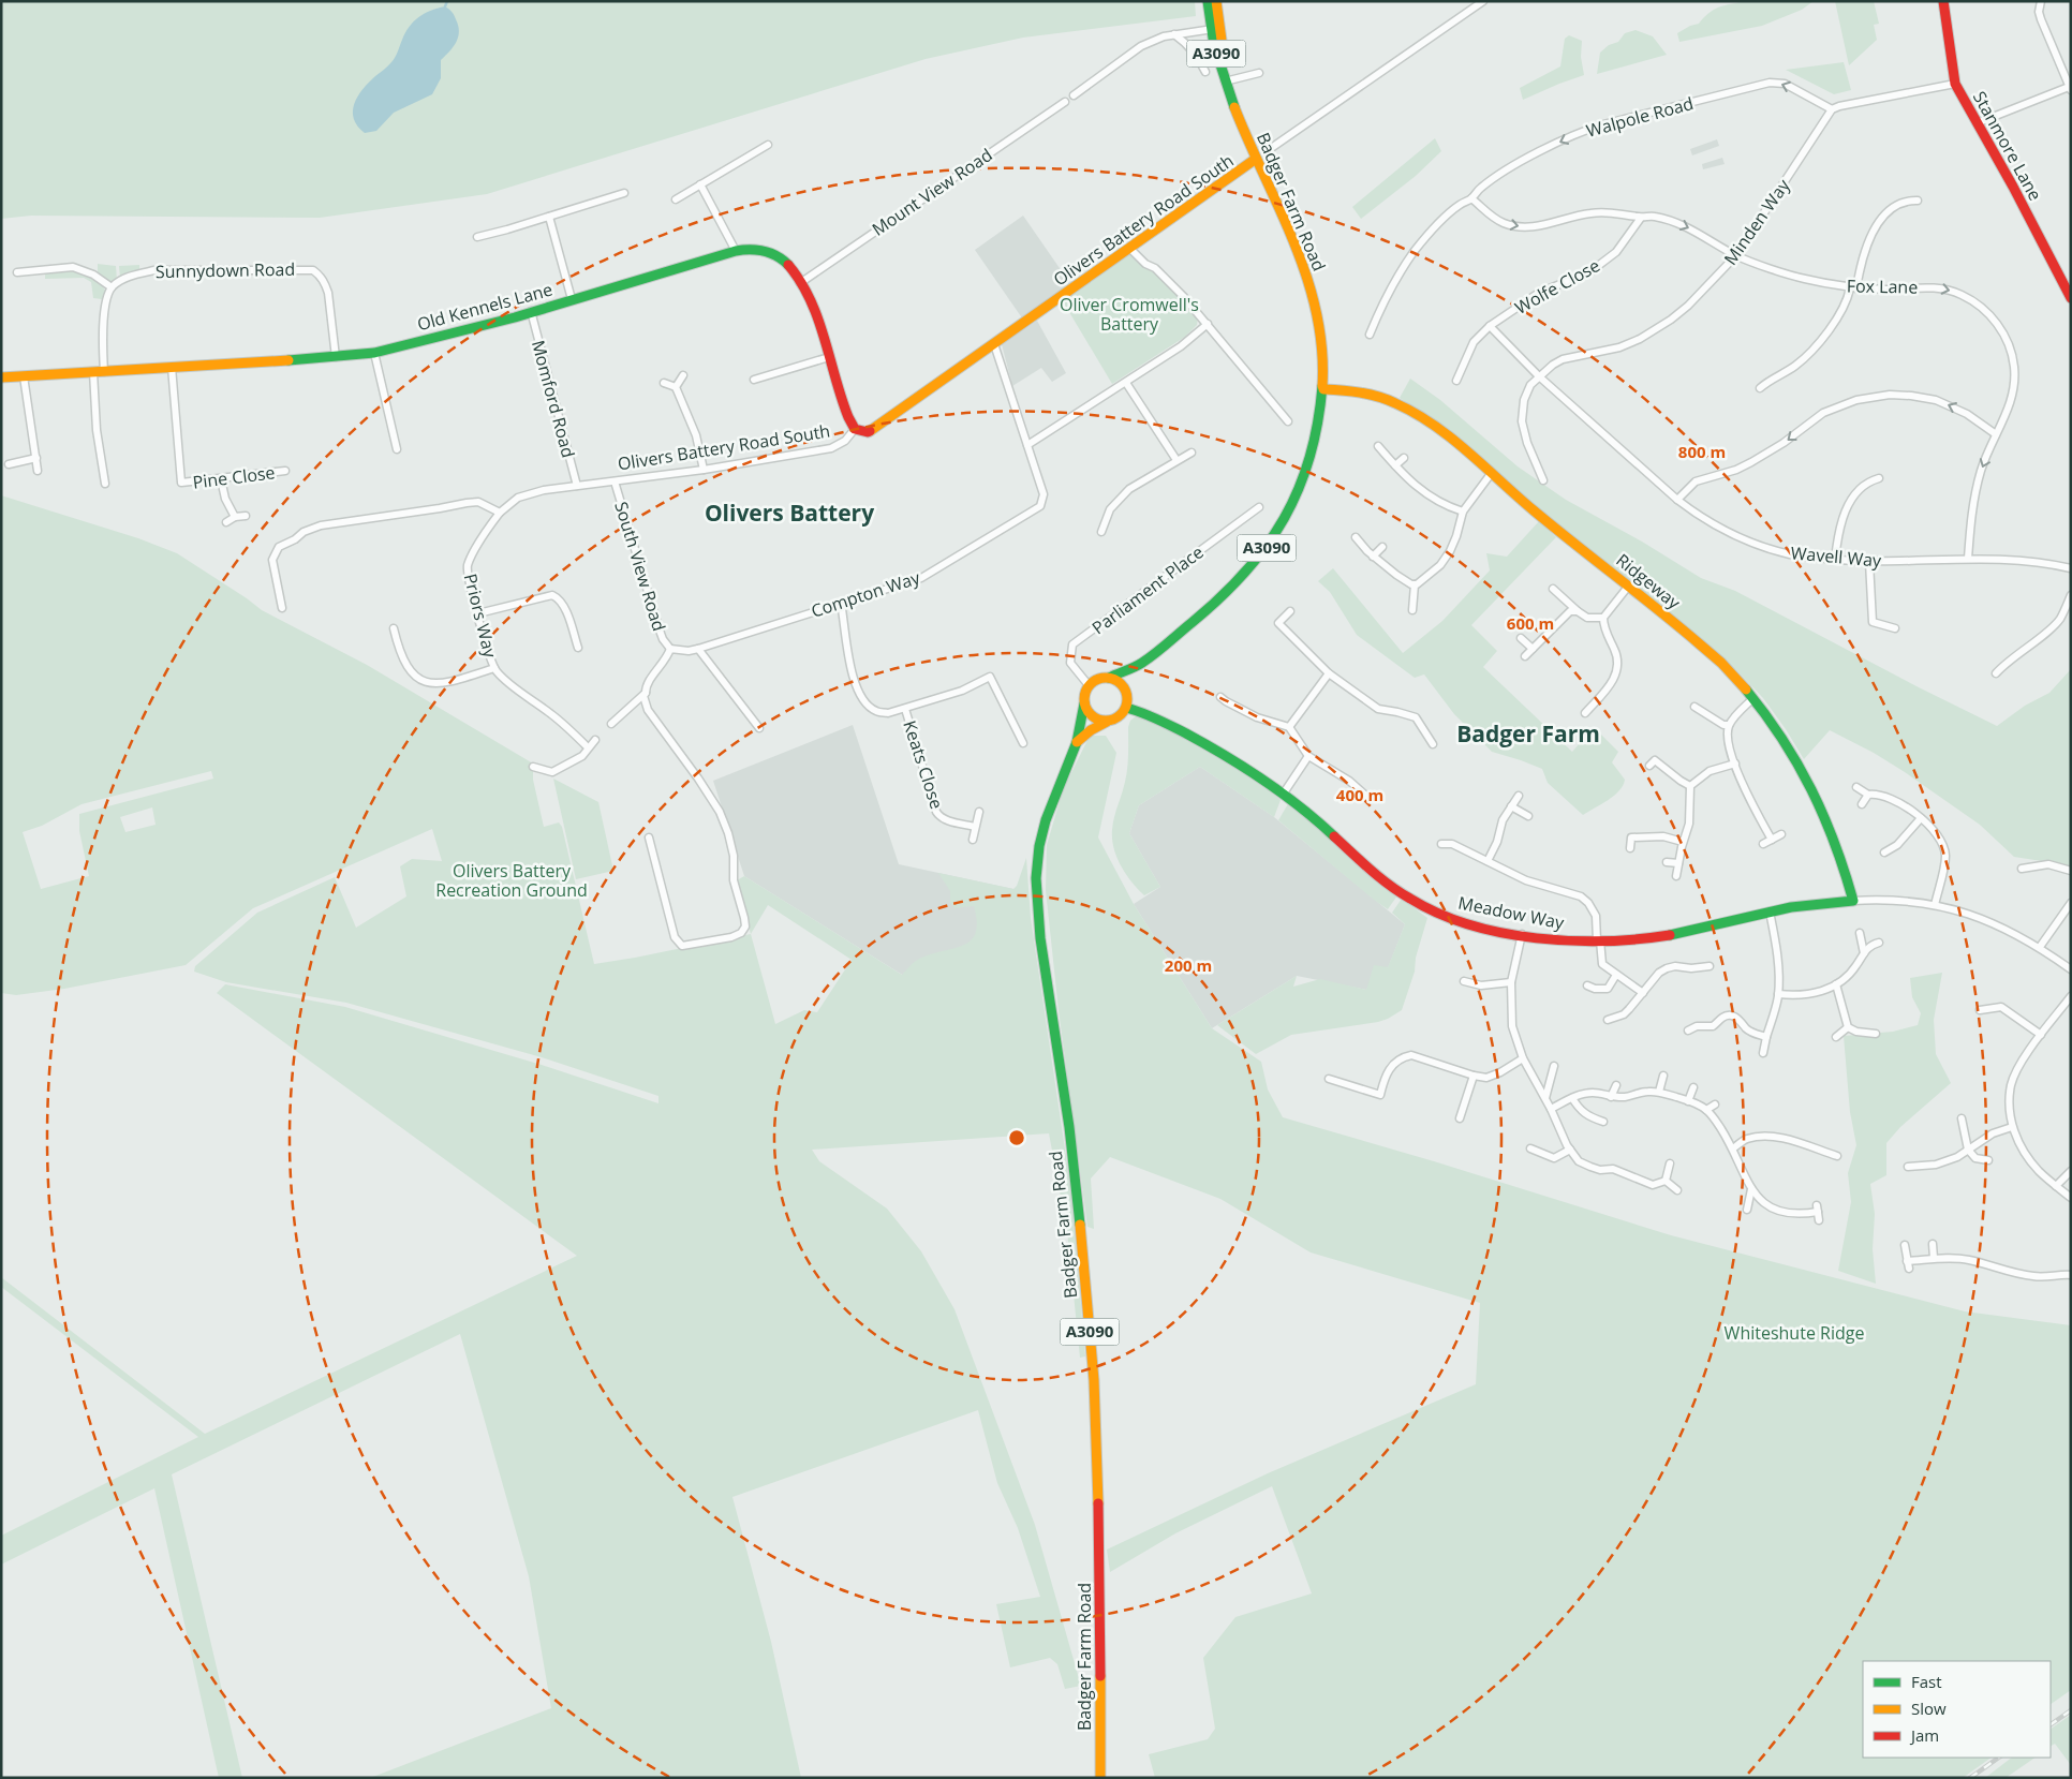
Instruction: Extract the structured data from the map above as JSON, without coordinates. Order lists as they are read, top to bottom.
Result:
{
  "streets": {
    "street": [
      "A3090",
      "Walpole Road",
      "Stanmore Lane",
      "Mount View Road",
      "Badger Farm Road",
      "Olivers Battery Road South",
      "Minden Way",
      "Sunnydown Road",
      "Wolfe Close",
      "Fox Lane",
      "Old Kennels Lane",
      "Momford Road",
      "Pine Close",
      "Wavell Way",
      "South View Road",
      "Ridgeway",
      "Parliament Place",
      "Compton Way",
      "Priors Way",
      "Keats Close",
      "Meadow Way"
    ]
  },
  "crossings": [
    ["Walpole Road", "Minden Way"],
    ["Walpole Road", "Fox Lane"],
    ["Mount View Road", "Old Kennels Lane"],
    ["Badger Farm Road", "Olivers Battery Road South"],
    ["Badger Farm Road", "Ridgeway"],
    ["Badger Farm Road", "Parliament Place"],
    ["Badger Farm Road", "Meadow Way"],
    ["Olivers Battery Road South", "Old Kennels Lane"],
    ["Olivers Battery Road South", "Momford Road"],
    ["Olivers Battery Road South", "South View Road"],
    ["Olivers Battery Road South", "Compton Way"],
    ["Olivers Battery Road South", "Priors Way"],
    ["Minden Way", "Fox Lane"],
    ["Minden Way", "Wavell Way"],
    ["Sunnydown Road", "Old Kennels Lane"],
    ["Wolfe Close", "Fox Lane"],
    ["Wolfe Close", "Wavell Way"],
    ["Fox Lane", "Wavell Way"],
    ["Old Kennels Lane", "Momford Road"],
    ["Old Kennels Lane", "Pine Close"],
    ["South View Road", "Compton Way"],
    ["Ridgeway", "Meadow Way"],
    ["Parliament Place", "Meadow Way"]
  ],
  "one_way": ["Walpole Road"],
  "districts": ["Olivers Battery", "Badger Farm"],
  "parks": ["Oliver Cromwell's Battery", "Olivers Battery Recreation Ground", "Whiteshute Ridge"],
  "legend": ["Fast", "Slow", "Jam"],
  "rings": [
    "800 m",
    "600 m",
    "400 m",
    "200 m"
  ]
}
